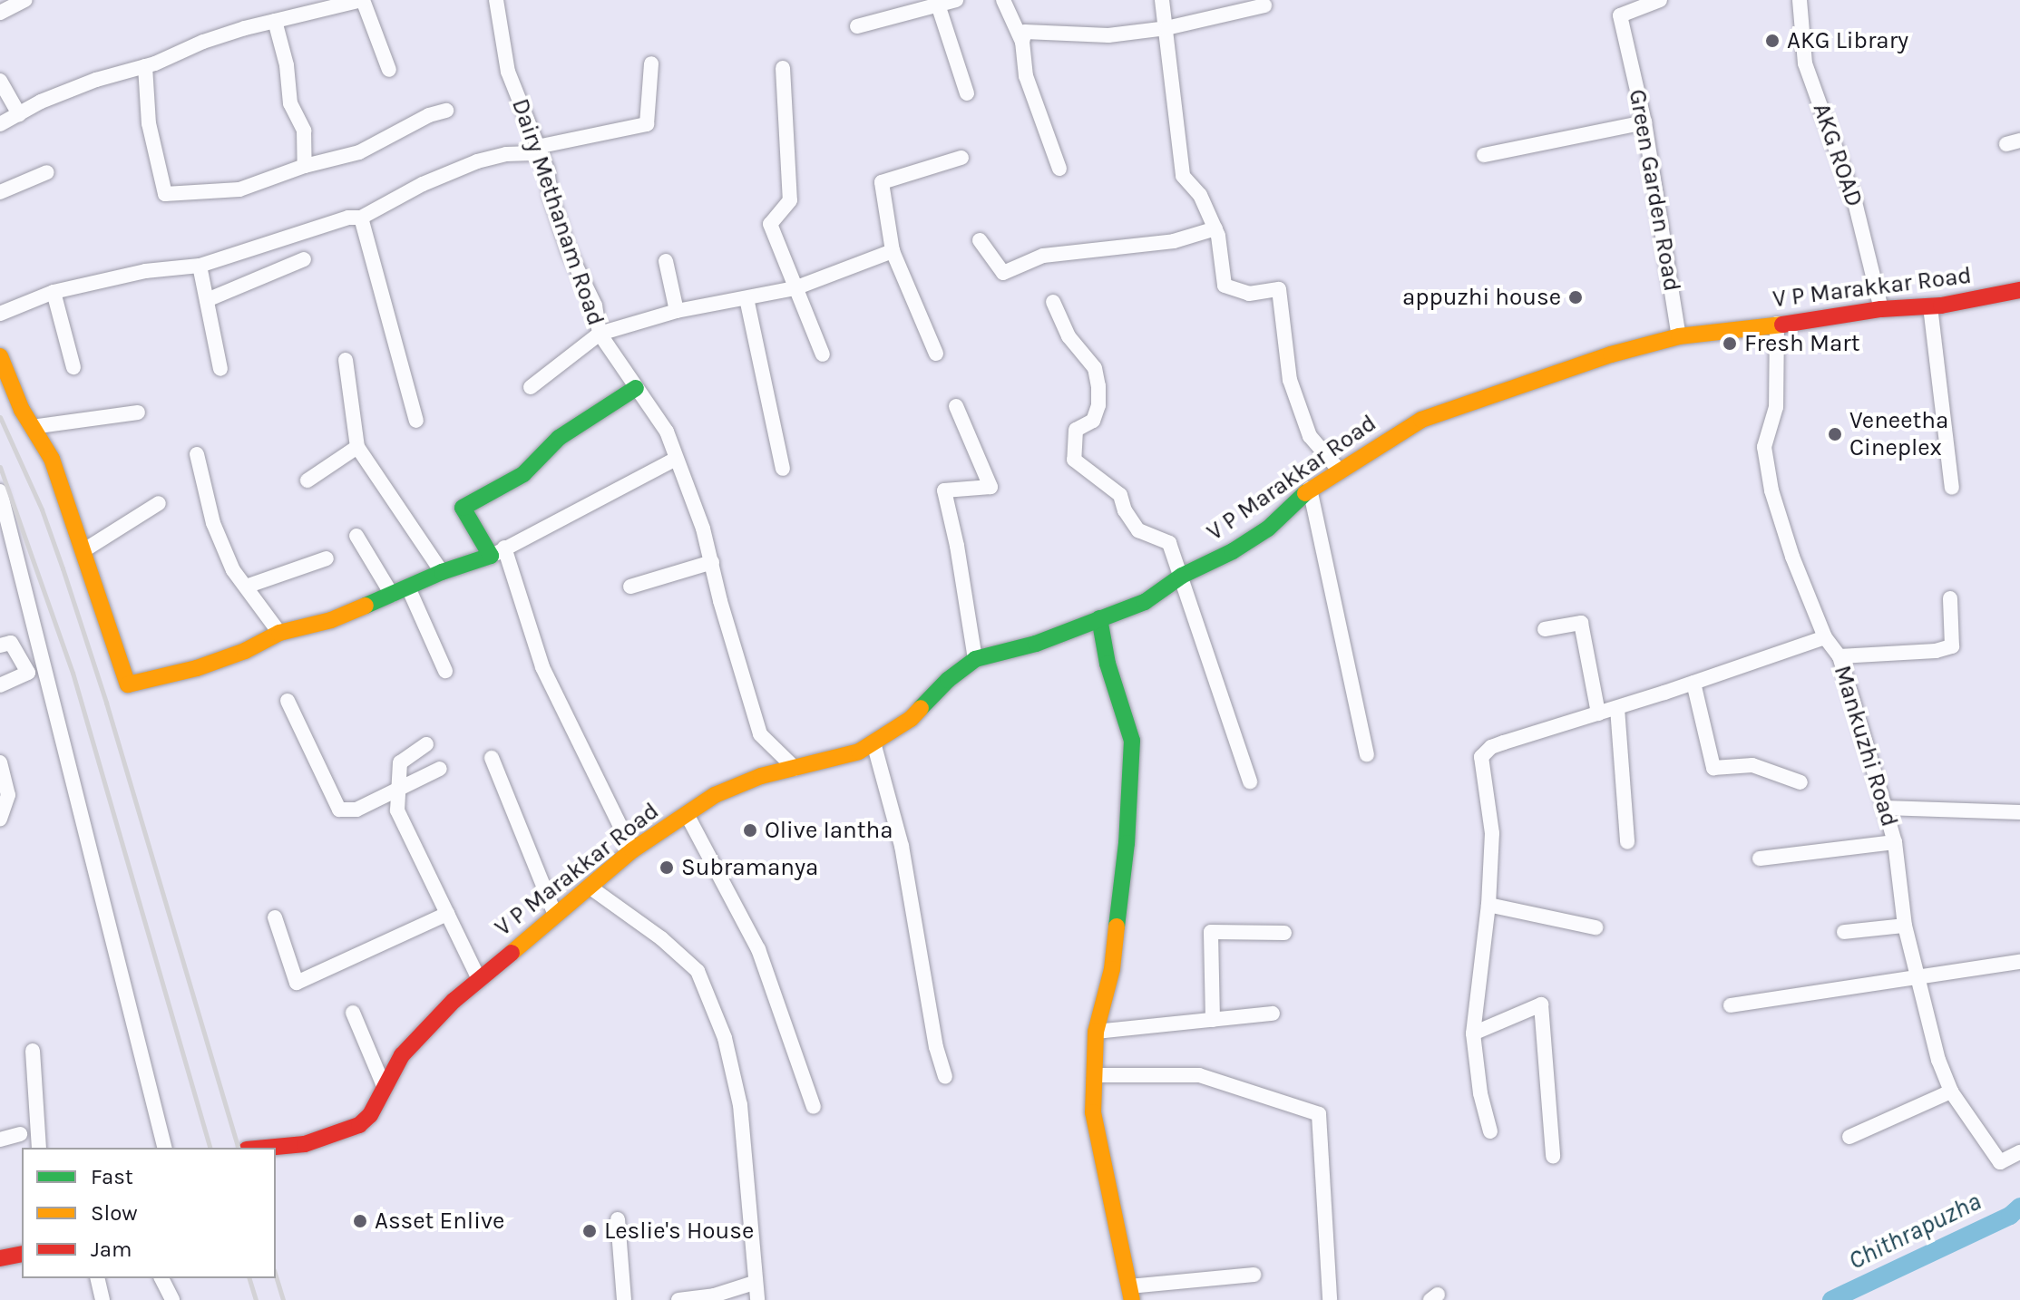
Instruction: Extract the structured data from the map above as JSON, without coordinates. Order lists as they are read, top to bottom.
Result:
{
  "streets": {
    "street": [
      "AKG ROAD",
      "Green Garden Road",
      "Dairy Methanam Road",
      "V P Marakkar Road",
      "Mankuzhi Road"
    ]
  },
  "crossings": [
    ["AKG ROAD", "V P Marakkar Road"],
    ["Green Garden Road", "V P Marakkar Road"],
    ["Dairy Methanam Road", "V P Marakkar Road"],
    ["V P Marakkar Road", "Mankuzhi Road"]
  ],
  "water": ["Chithrapuzha"],
  "places": [
    "AKG Library",
    "appuzhi house",
    "Fresh Mart",
    "Veneetha Cineplex",
    "Olive Iantha",
    "Subramanya",
    "Asset Enlive",
    "Leslie's House"
  ],
  "legend": ["Fast", "Slow", "Jam"]
}
